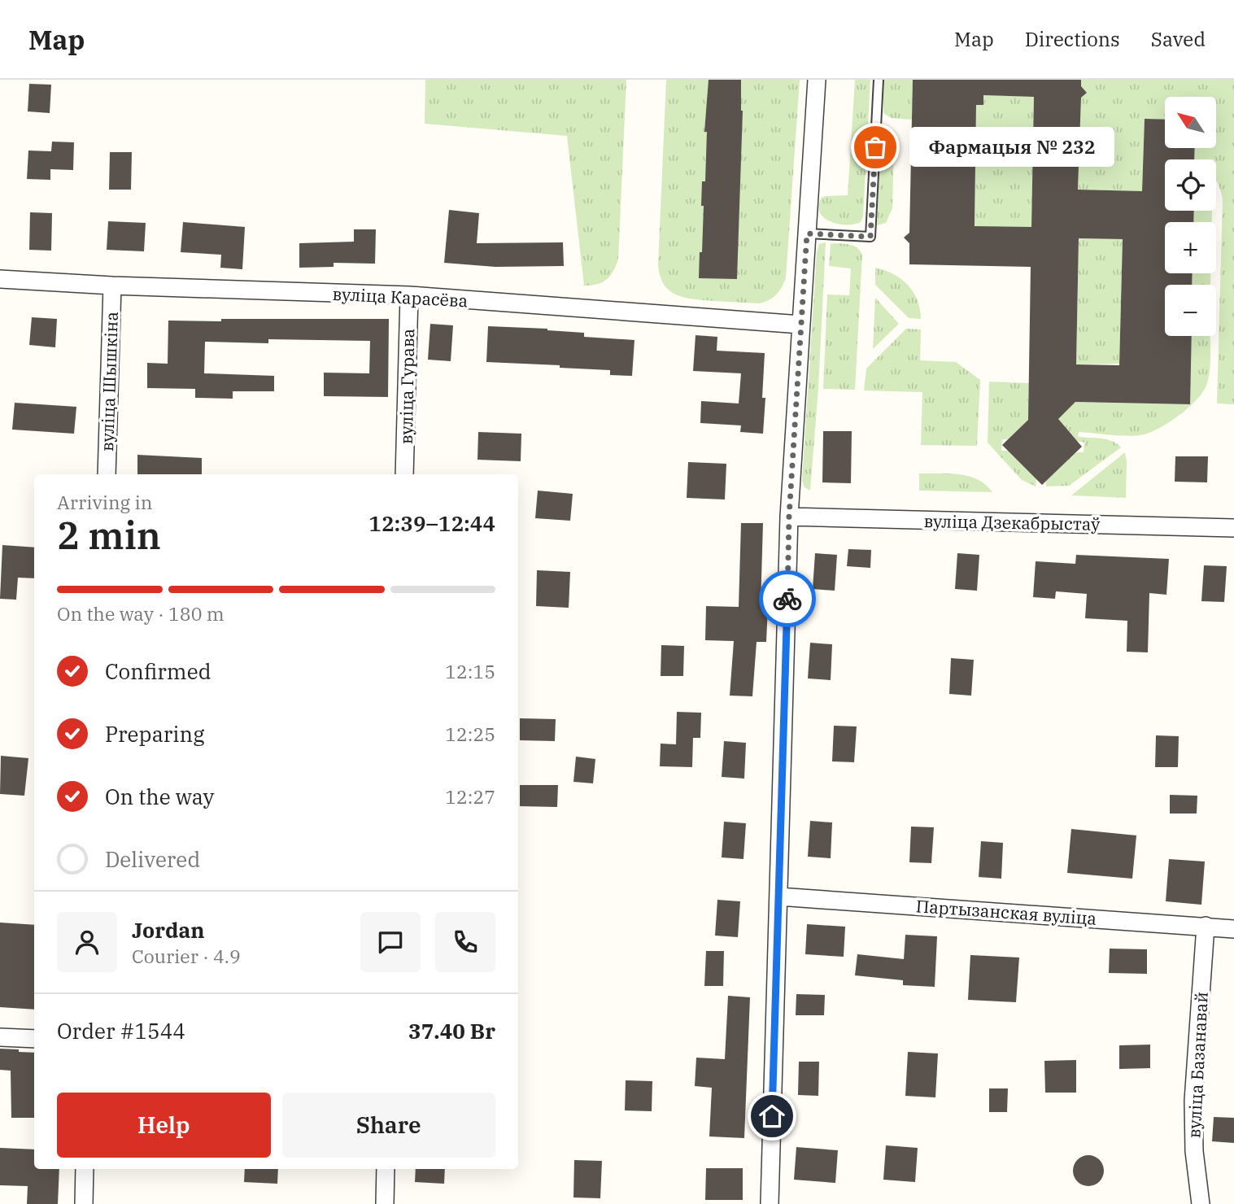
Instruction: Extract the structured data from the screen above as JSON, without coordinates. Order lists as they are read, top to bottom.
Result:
{
  "streets": {
    "street": [
      "вуліца Карасёва",
      "вуліца Шышкіна",
      "вуліца Гурава",
      "вуліца Дзекабрыстаў",
      "Партызанская вуліца",
      "вуліца Базанавай"
    ]
  },
  "crossings": [
    ["вуліца Карасёва", "вуліца Шышкіна"],
    ["вуліца Карасёва", "вуліца Гурава"],
    ["Партызанская вуліца", "вуліца Базанавай"]
  ],
  "places": ["Фармацыя № 232"],
  "north": "top left",
  "page": {
    "header": "Map",
    "nav": ["Map", "Directions", "Saved"],
    "map_buttons": ["+", "−"],
    "bubble": "Фармацыя № 232",
    "heading": ["2 min", "Arriving in", "12:39–12:44"],
    "panel": [
      "Jordan",
      "Courier · 4.9",
      "Order #1544",
      "37.40 Br"
    ],
    "bar": "On the way · 180 m",
    "list": [
      ["Confirmed", "12:15"],
      ["Preparing", "12:25"],
      ["On the way", "12:27"],
      "Delivered"
    ],
    "buttons": ["Help", "Share"]
  }
}
